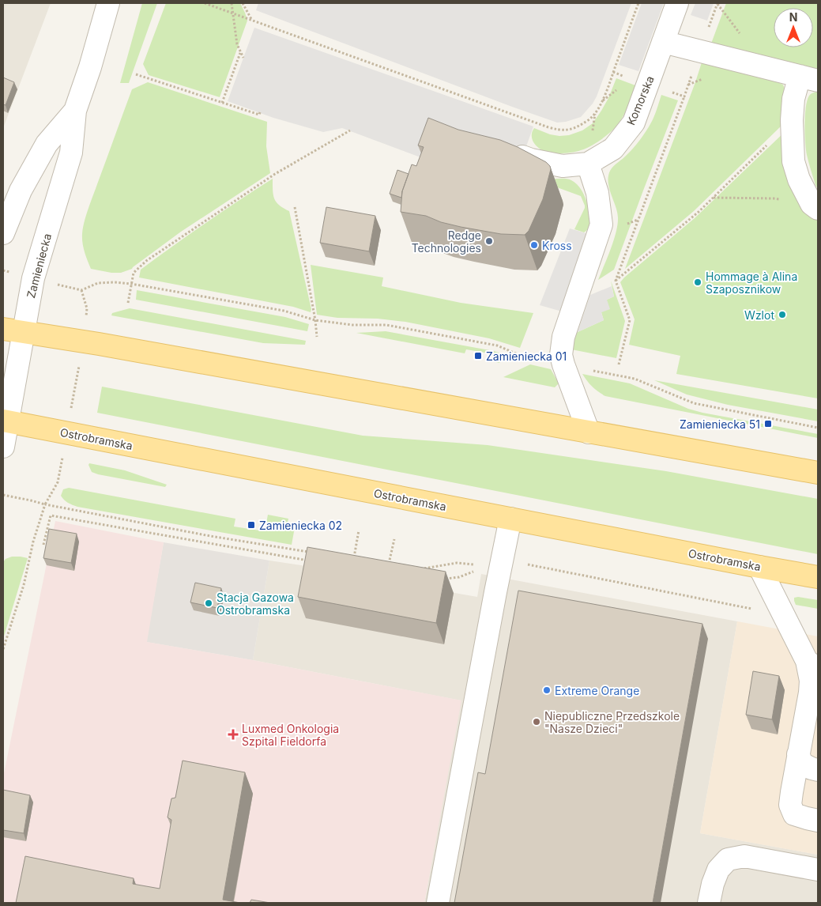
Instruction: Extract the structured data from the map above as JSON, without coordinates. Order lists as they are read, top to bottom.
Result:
{
  "streets": {
    "main road": ["Ostrobramska"],
    "street": ["Komorska", "Zamieniecka"]
  },
  "crossings": [
    ["Zamieniecka", "Ostrobramska"]
  ],
  "places": {
    "other": [
      "Redge Technologies",
      "Kross",
      "Hommage à Alina Szaposznikow",
      "Wzlot",
      "Stacja Gazowa Ostrobramska",
      "Extreme Orange",
      "Niepubliczne Przedszkole \"Nasze Dzieci\""
    ],
    "transit": ["Zamieniecka 01", "Zamieniecka 51", "Zamieniecka 02"],
    "health": ["Luxmed Onkologia Szpital Fieldorfa"]
  },
  "north": "top"
}
